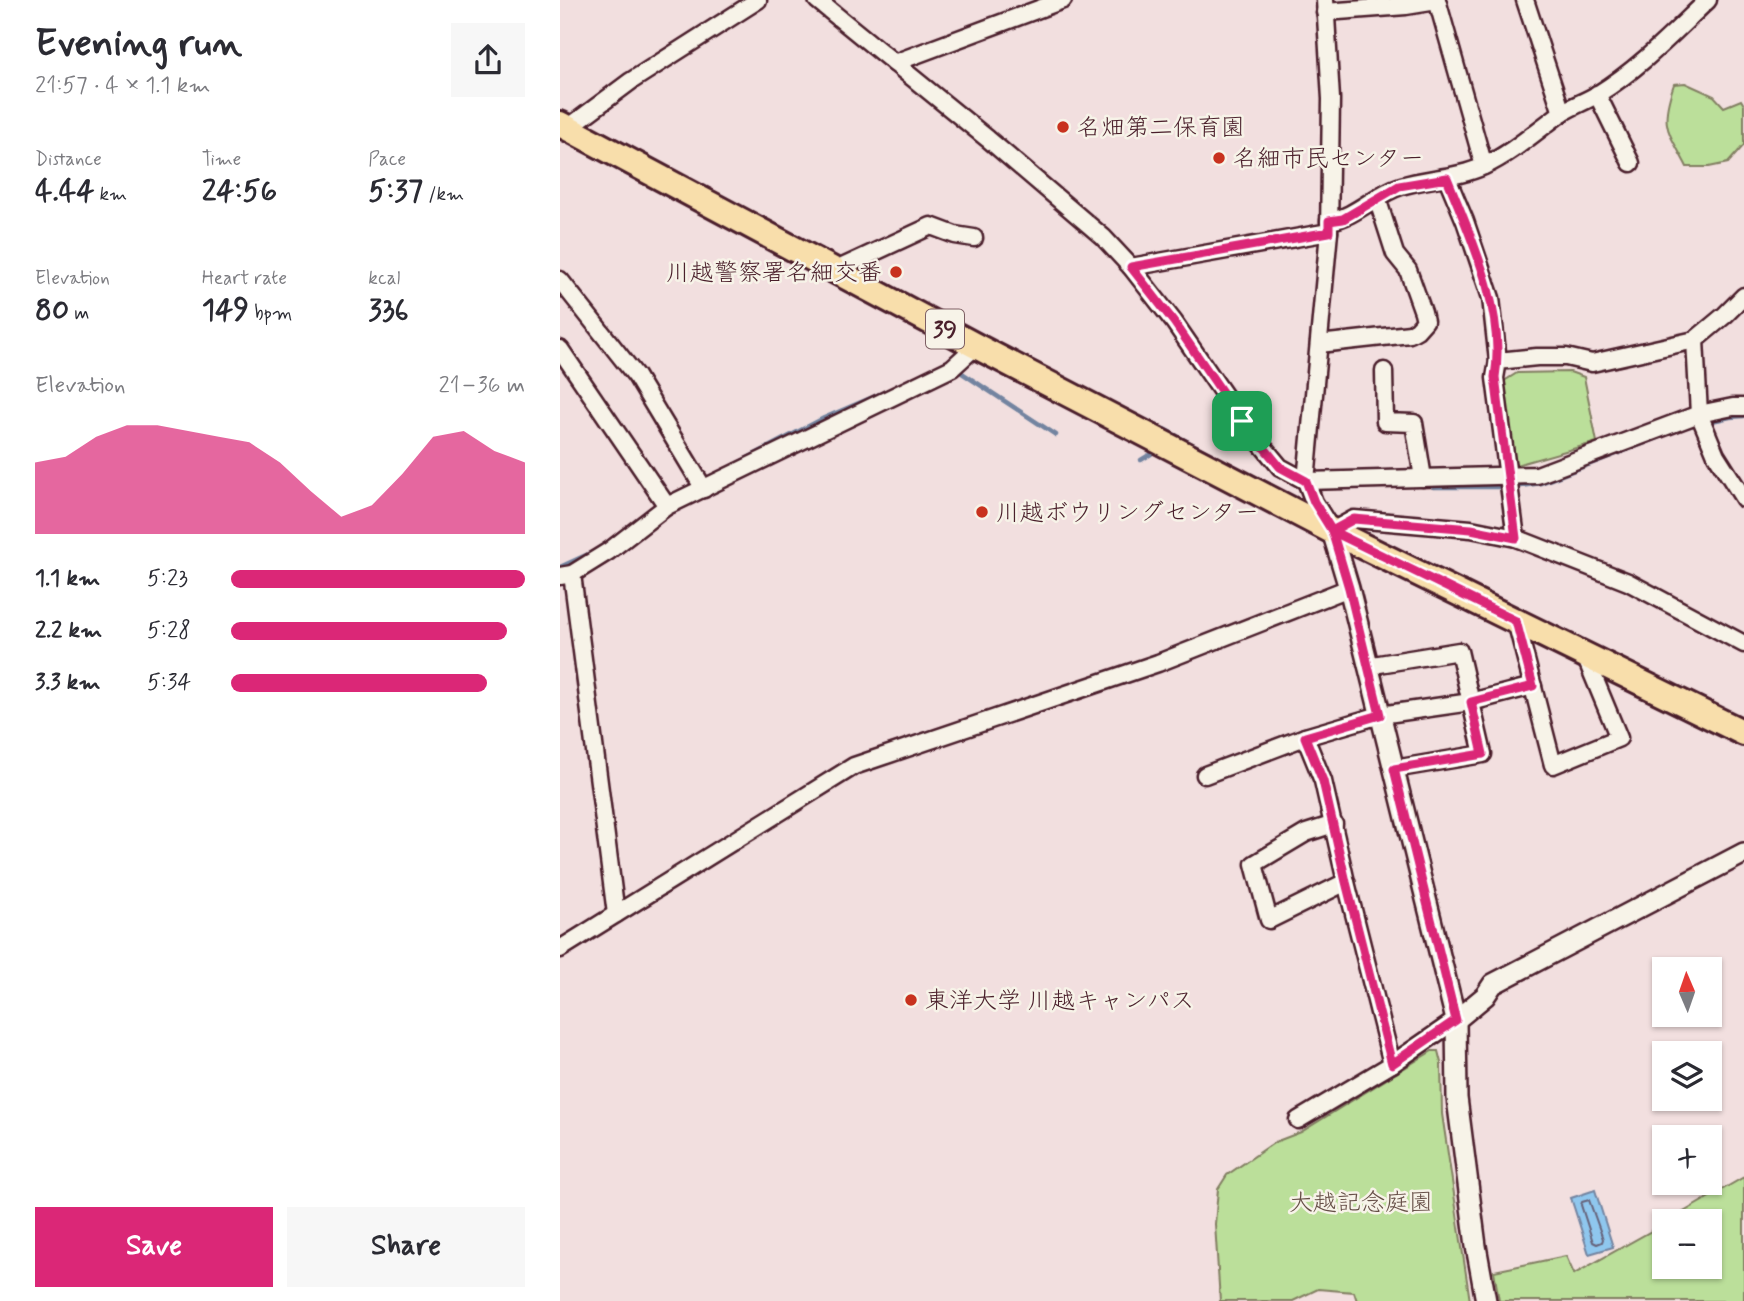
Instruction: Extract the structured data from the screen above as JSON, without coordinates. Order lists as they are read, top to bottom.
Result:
{
  "streets": {
    "main road": ["39"]
  },
  "parks": ["大越記念庭園"],
  "places": [
    "名畑第二保育園",
    "名細市民センター",
    "川越警察署名細交番",
    "川越ボウリングセンター",
    "東洋大学 川越キャンパス"
  ],
  "north": "top",
  "page": {
    "heading": ["Evening run", "21:57 · 4 × 1.1 km"],
    "stats": [
      ["Distance", "4.44 km"],
      ["Time", "24:56"],
      ["Pace", "5:37 /km"],
      ["Elevation", "80 m"],
      ["Heart rate", "149 bpm"],
      ["kcal", "336"]
    ],
    "chart": ["Elevation", "21–36 m"],
    "list": [
      {
        "name": "1.1 km",
        "note": "5:23"
      },
      {
        "name": "2.2 km",
        "note": "5:28"
      },
      {
        "name": "3.3 km",
        "note": "5:34"
      }
    ],
    "map_buttons": ["+", "−"],
    "buttons": ["Save", "Share"]
  }
}
